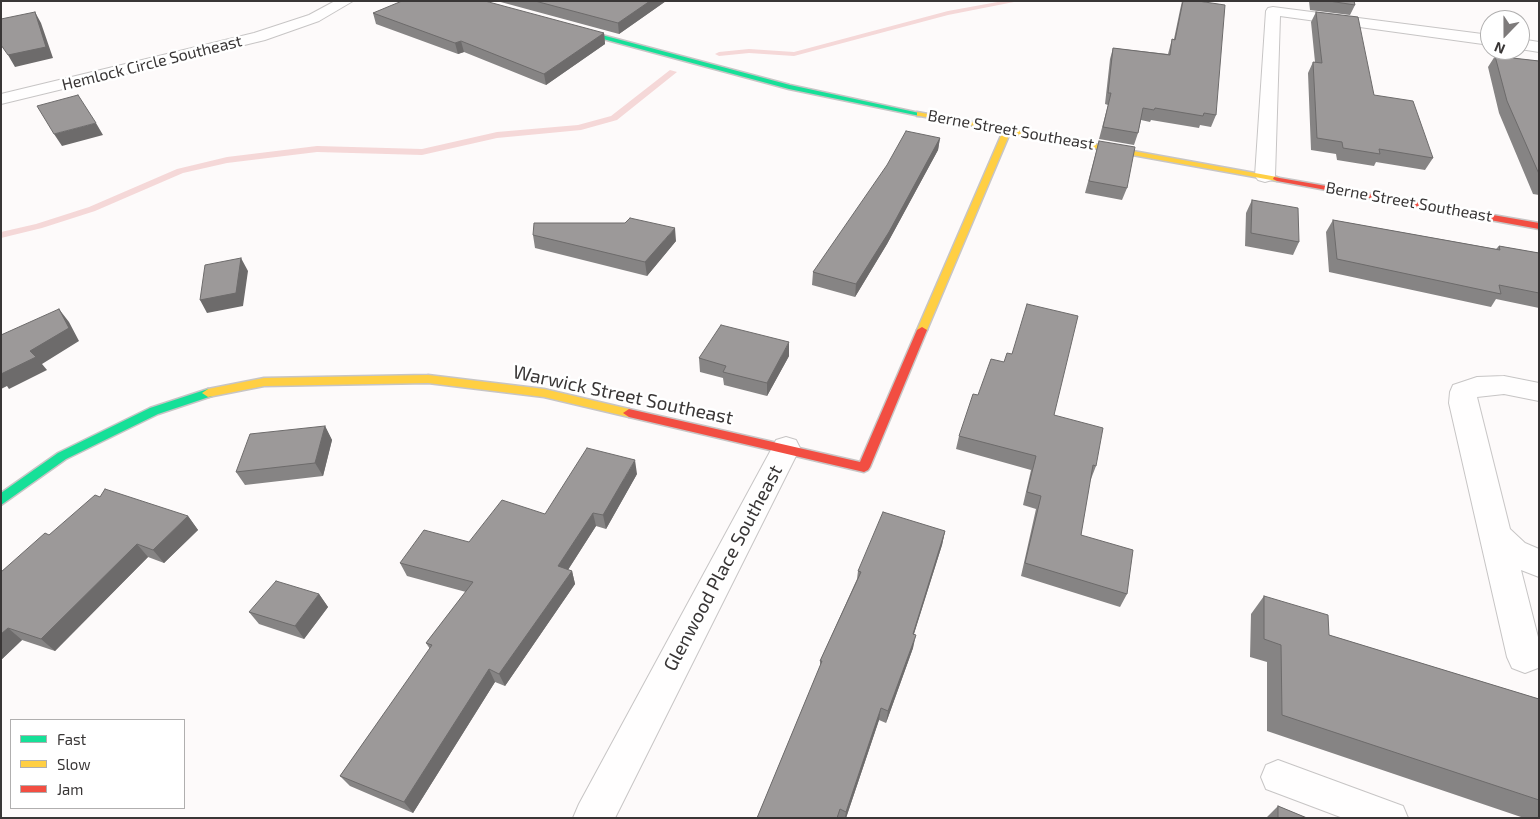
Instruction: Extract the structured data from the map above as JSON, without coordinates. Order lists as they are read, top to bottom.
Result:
{
  "streets": {
    "street": [
      "Hemlock Circle Southeast",
      "Berne Street Southeast",
      "Warwick Street Southeast",
      "Glenwood Place Southeast"
    ]
  },
  "crossings": [
    ["Berne Street Southeast", "Glenwood Place Southeast"],
    ["Warwick Street Southeast", "Glenwood Place Southeast"]
  ],
  "legend": ["Fast", "Slow", "Jam"],
  "north": "bottom"
}
